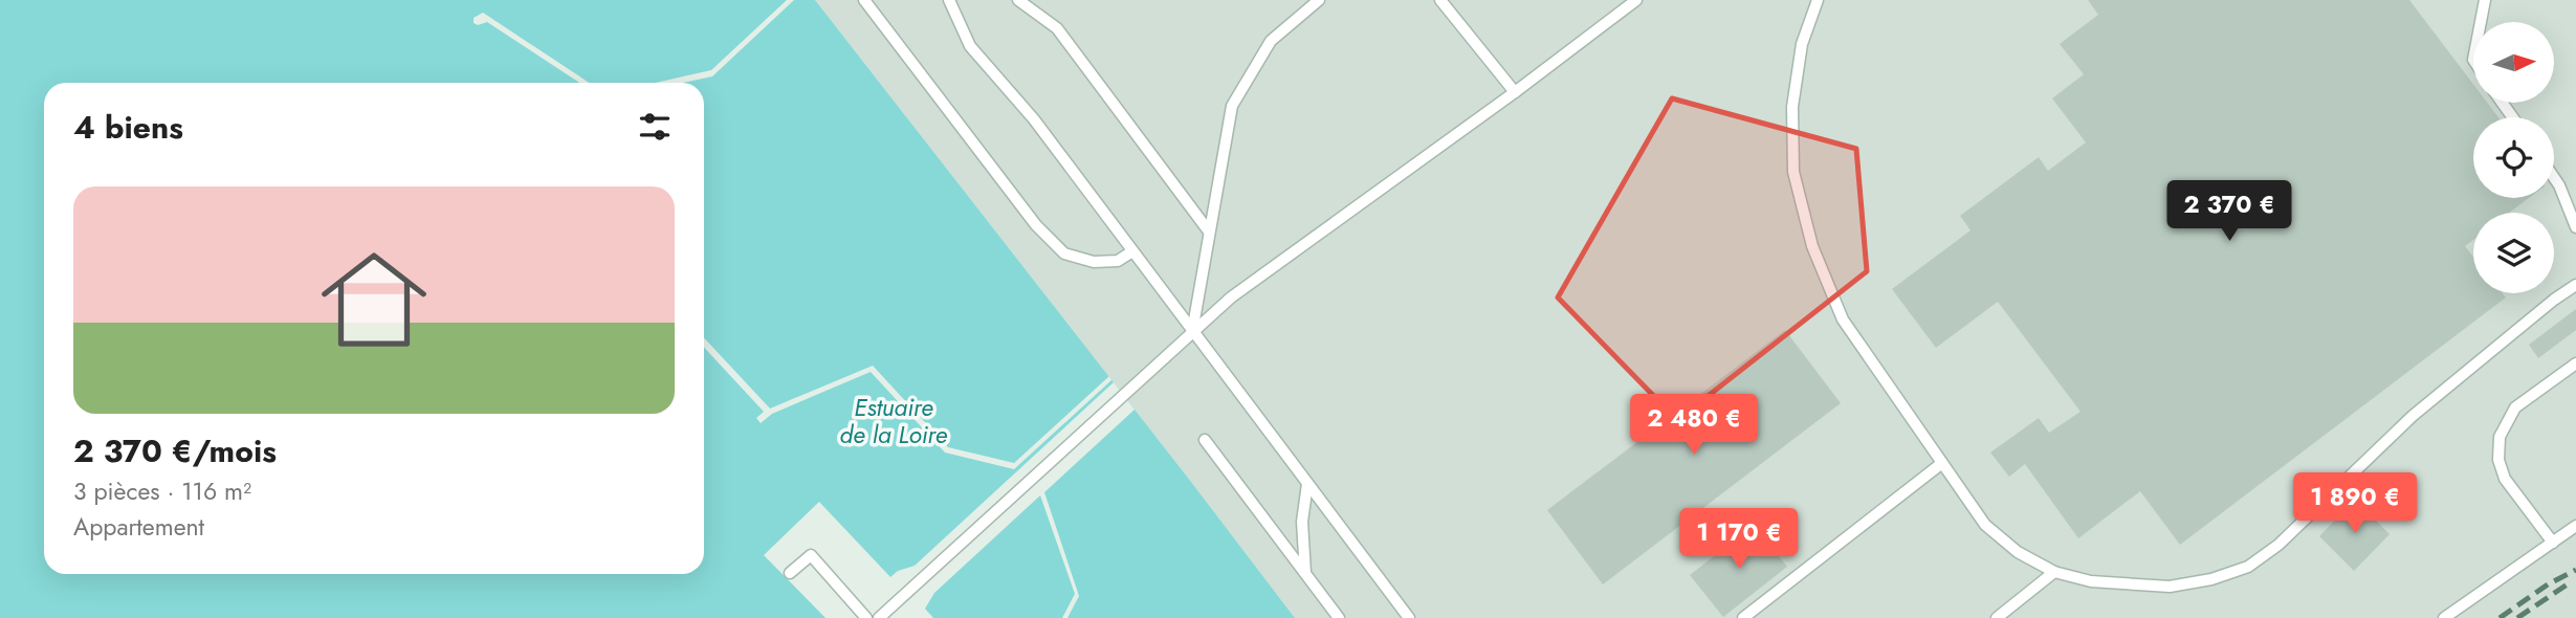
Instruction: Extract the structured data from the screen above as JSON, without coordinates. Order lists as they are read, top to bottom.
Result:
{
  "water": ["Estuaire de la Loire"],
  "north": "right",
  "page": {
    "heading": "4 biens",
    "list": [
      {
        "name": "2 370 €/mois",
        "note": "3 pièces · 116 m² · Appartement"
      }
    ],
    "price": [
      "2 370 €",
      "2 480 €",
      "1 890 €",
      "1 170 €"
    ]
  }
}
